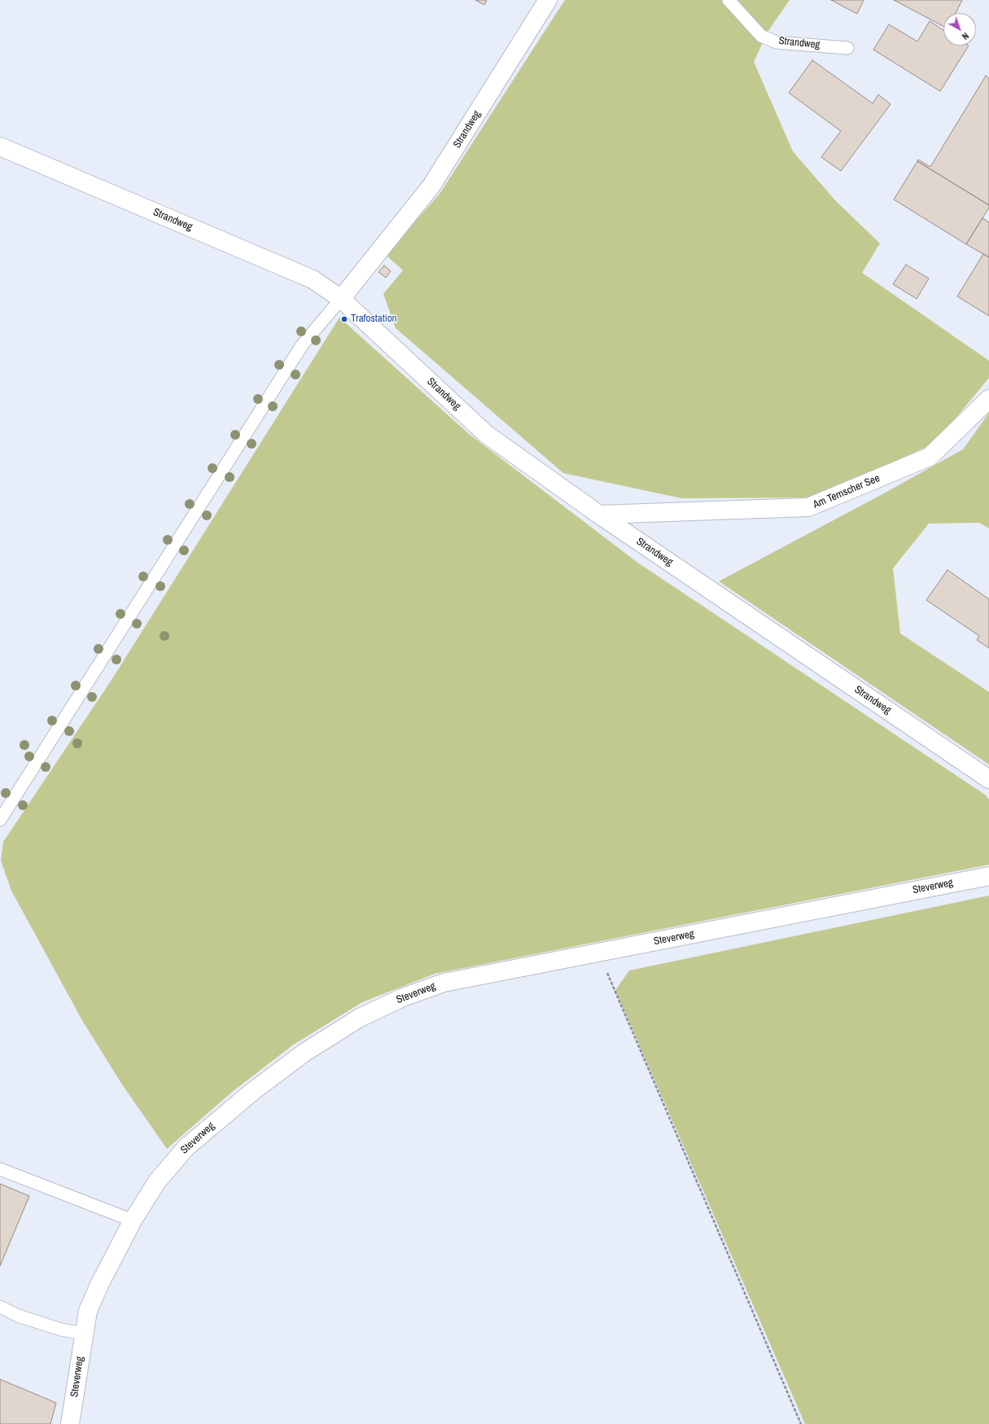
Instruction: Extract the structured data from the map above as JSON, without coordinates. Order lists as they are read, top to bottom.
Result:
{
  "streets": {
    "street": ["Strandweg", "Am Ternscher See", "Steverweg"]
  },
  "crossings": [
    ["Strandweg", "Am Ternscher See"]
  ],
  "places": ["Trafostation"],
  "north": "bottom right"
}
